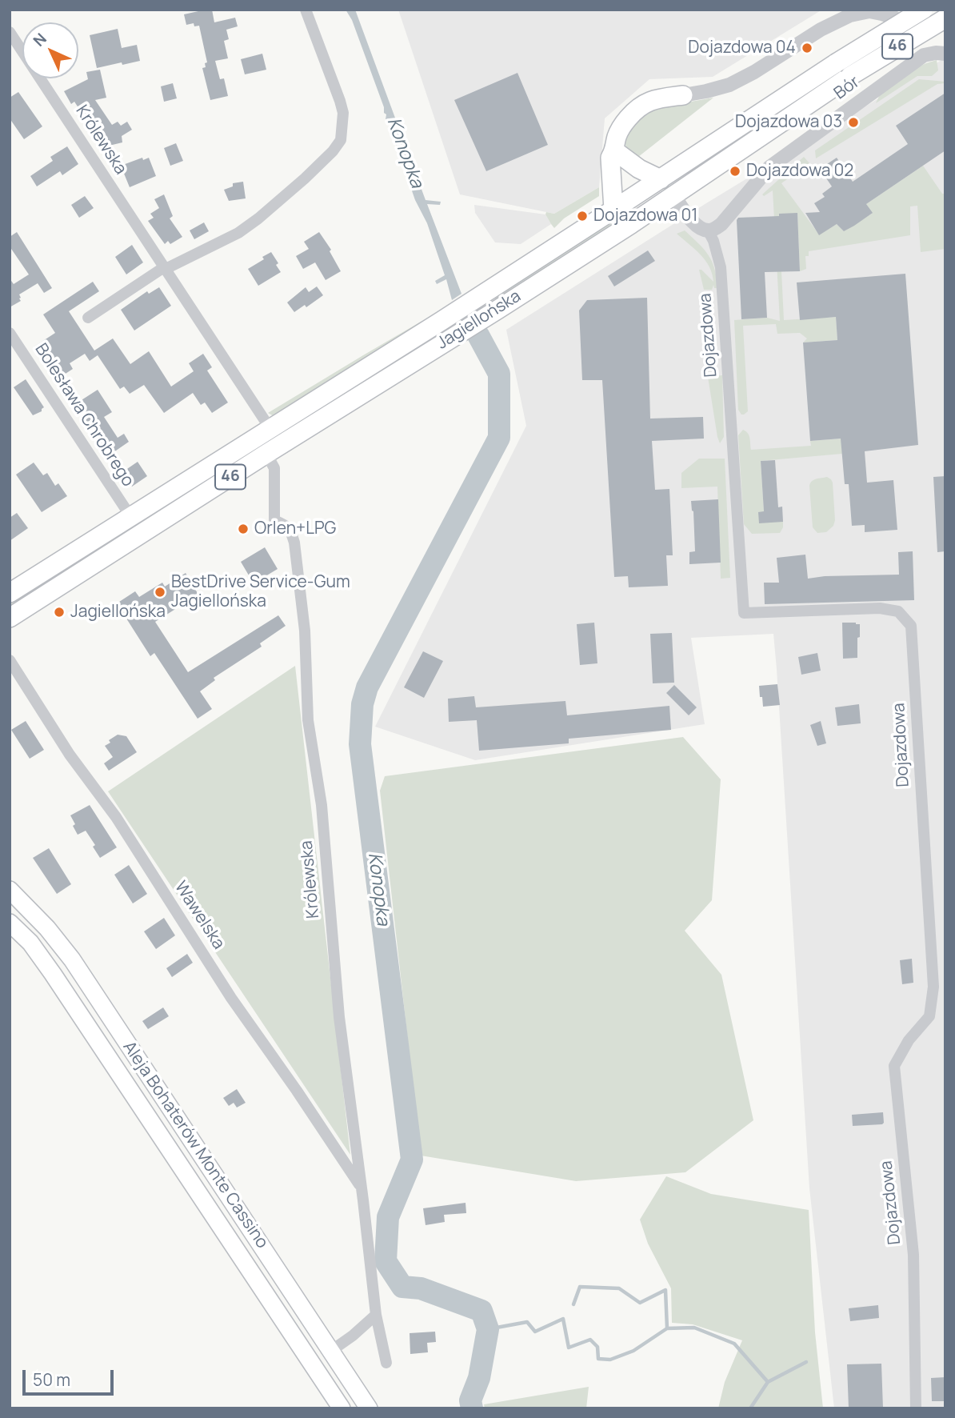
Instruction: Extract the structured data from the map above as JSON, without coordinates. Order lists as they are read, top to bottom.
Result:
{
  "streets": {
    "main road": ["46", "Jagiellońska", "Aleja Bohaterów Monte Cassino"],
    "street": [
      "Bór",
      "Królewska",
      "Dojazdowa",
      "Bolesława Chrobrego",
      "Wawelska"
    ]
  },
  "crossings": [
    ["Bór", "Dojazdowa"],
    ["Królewska", "Jagiellońska"],
    ["Królewska", "Wawelska"],
    ["Jagiellońska", "Bolesława Chrobrego"]
  ],
  "water": ["Konopka"],
  "places": [
    "Dojazdowa 04",
    "Dojazdowa 03",
    "Dojazdowa 02",
    "Dojazdowa 01",
    "Orlen+LPG",
    "BestDrive Service-Gum Jagiellońska",
    "Jagiellońska"
  ],
  "scale_bar": "50 m",
  "north": "top left"
}
